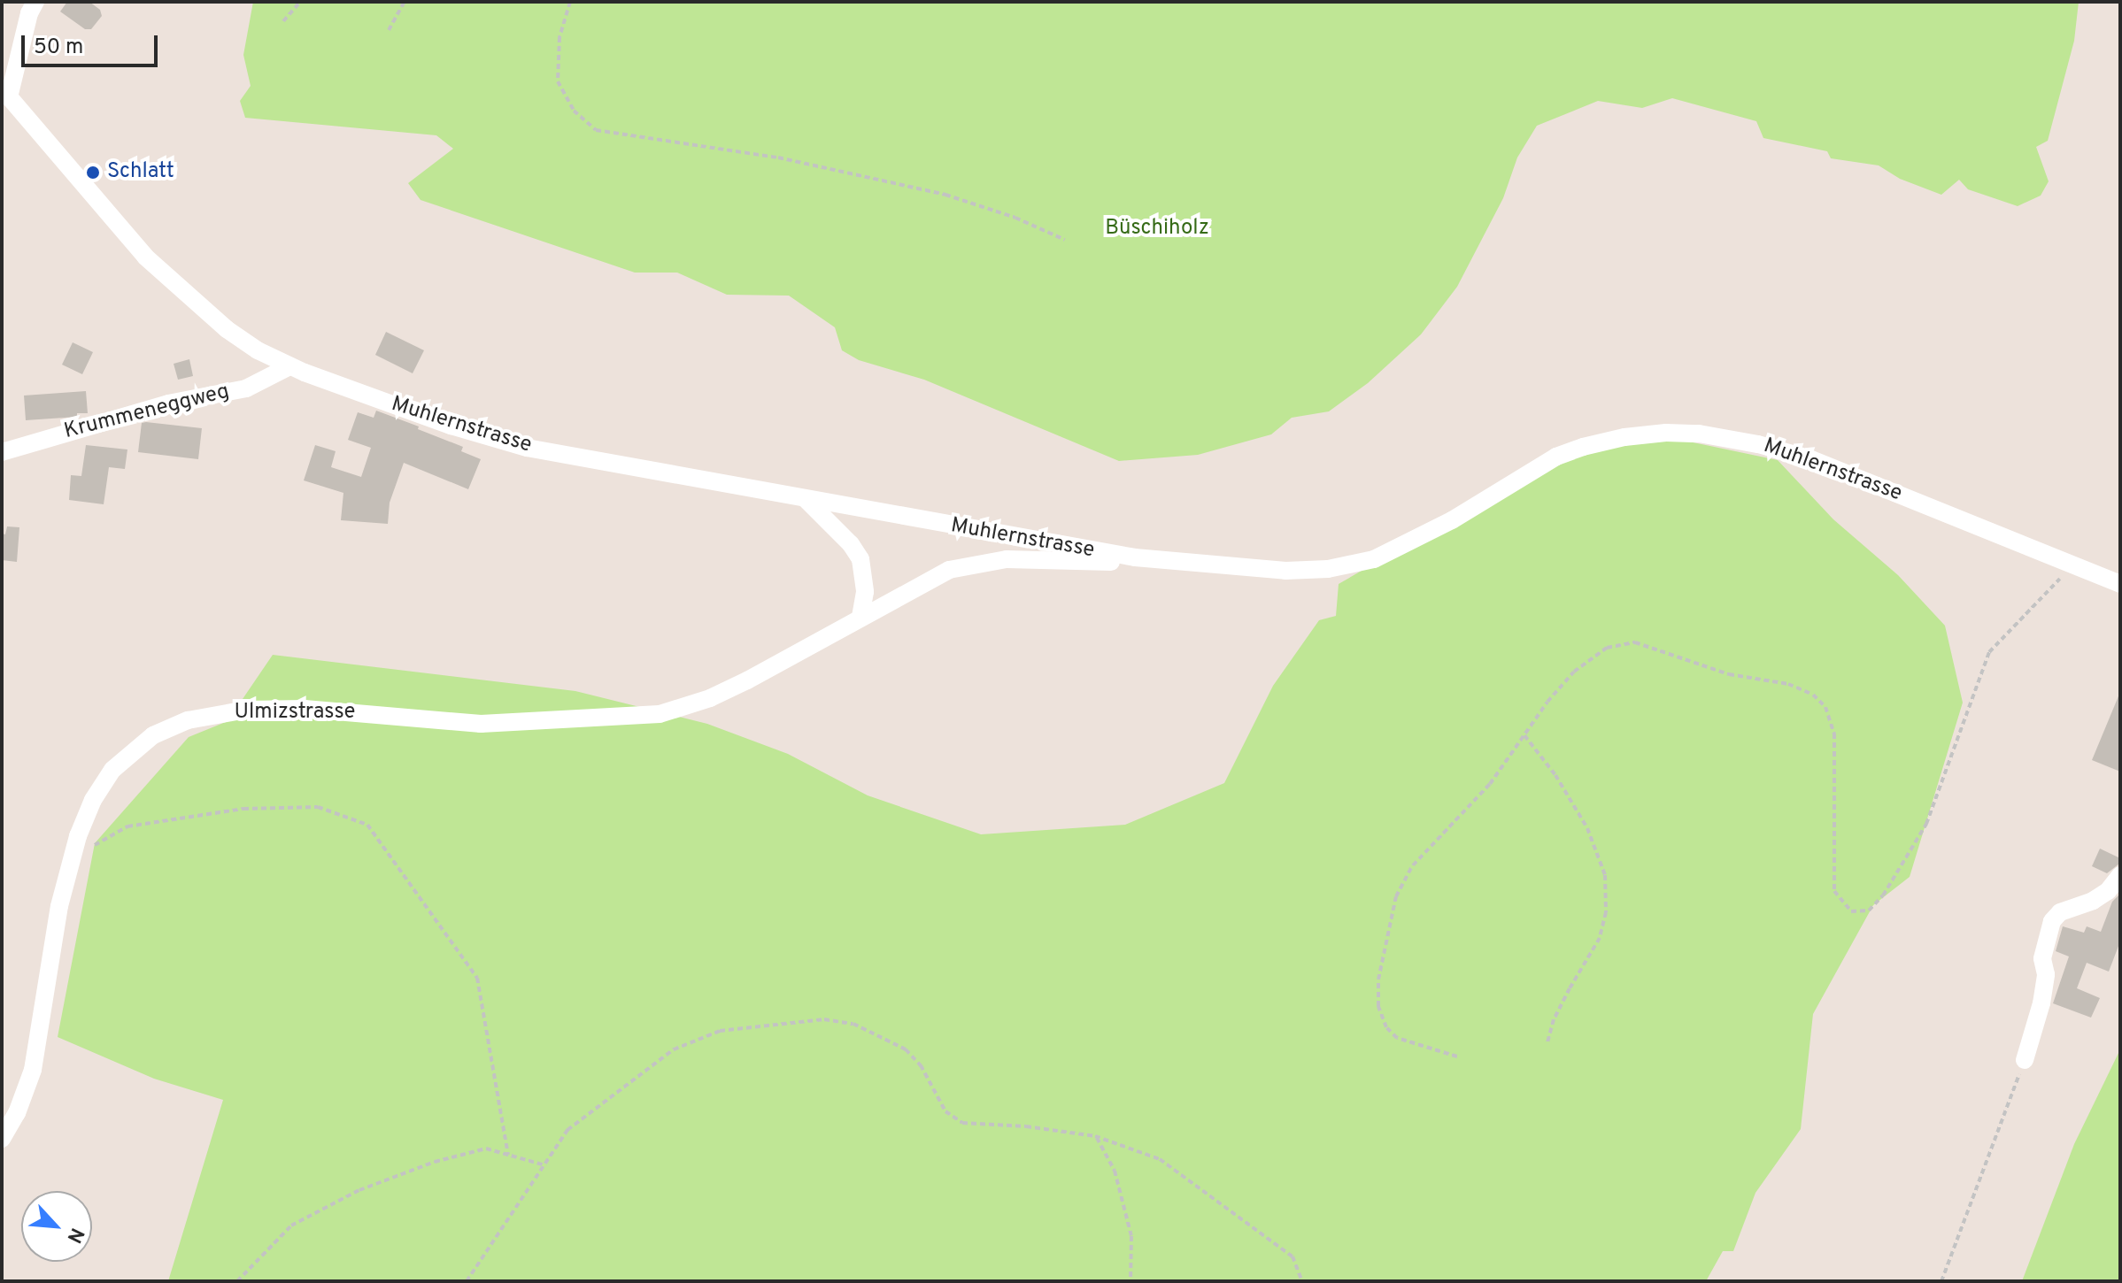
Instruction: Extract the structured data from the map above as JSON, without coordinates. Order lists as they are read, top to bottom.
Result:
{
  "streets": {
    "street": ["Krummeneggweg", "Muhlernstrasse", "Ulmizstrasse"]
  },
  "crossings": [
    ["Krummeneggweg", "Muhlernstrasse"],
    ["Muhlernstrasse", "Ulmizstrasse"]
  ],
  "parks": ["Büschiholz"],
  "places": ["Schlatt"],
  "scale_bar": "50 m",
  "north": "bottom right"
}
